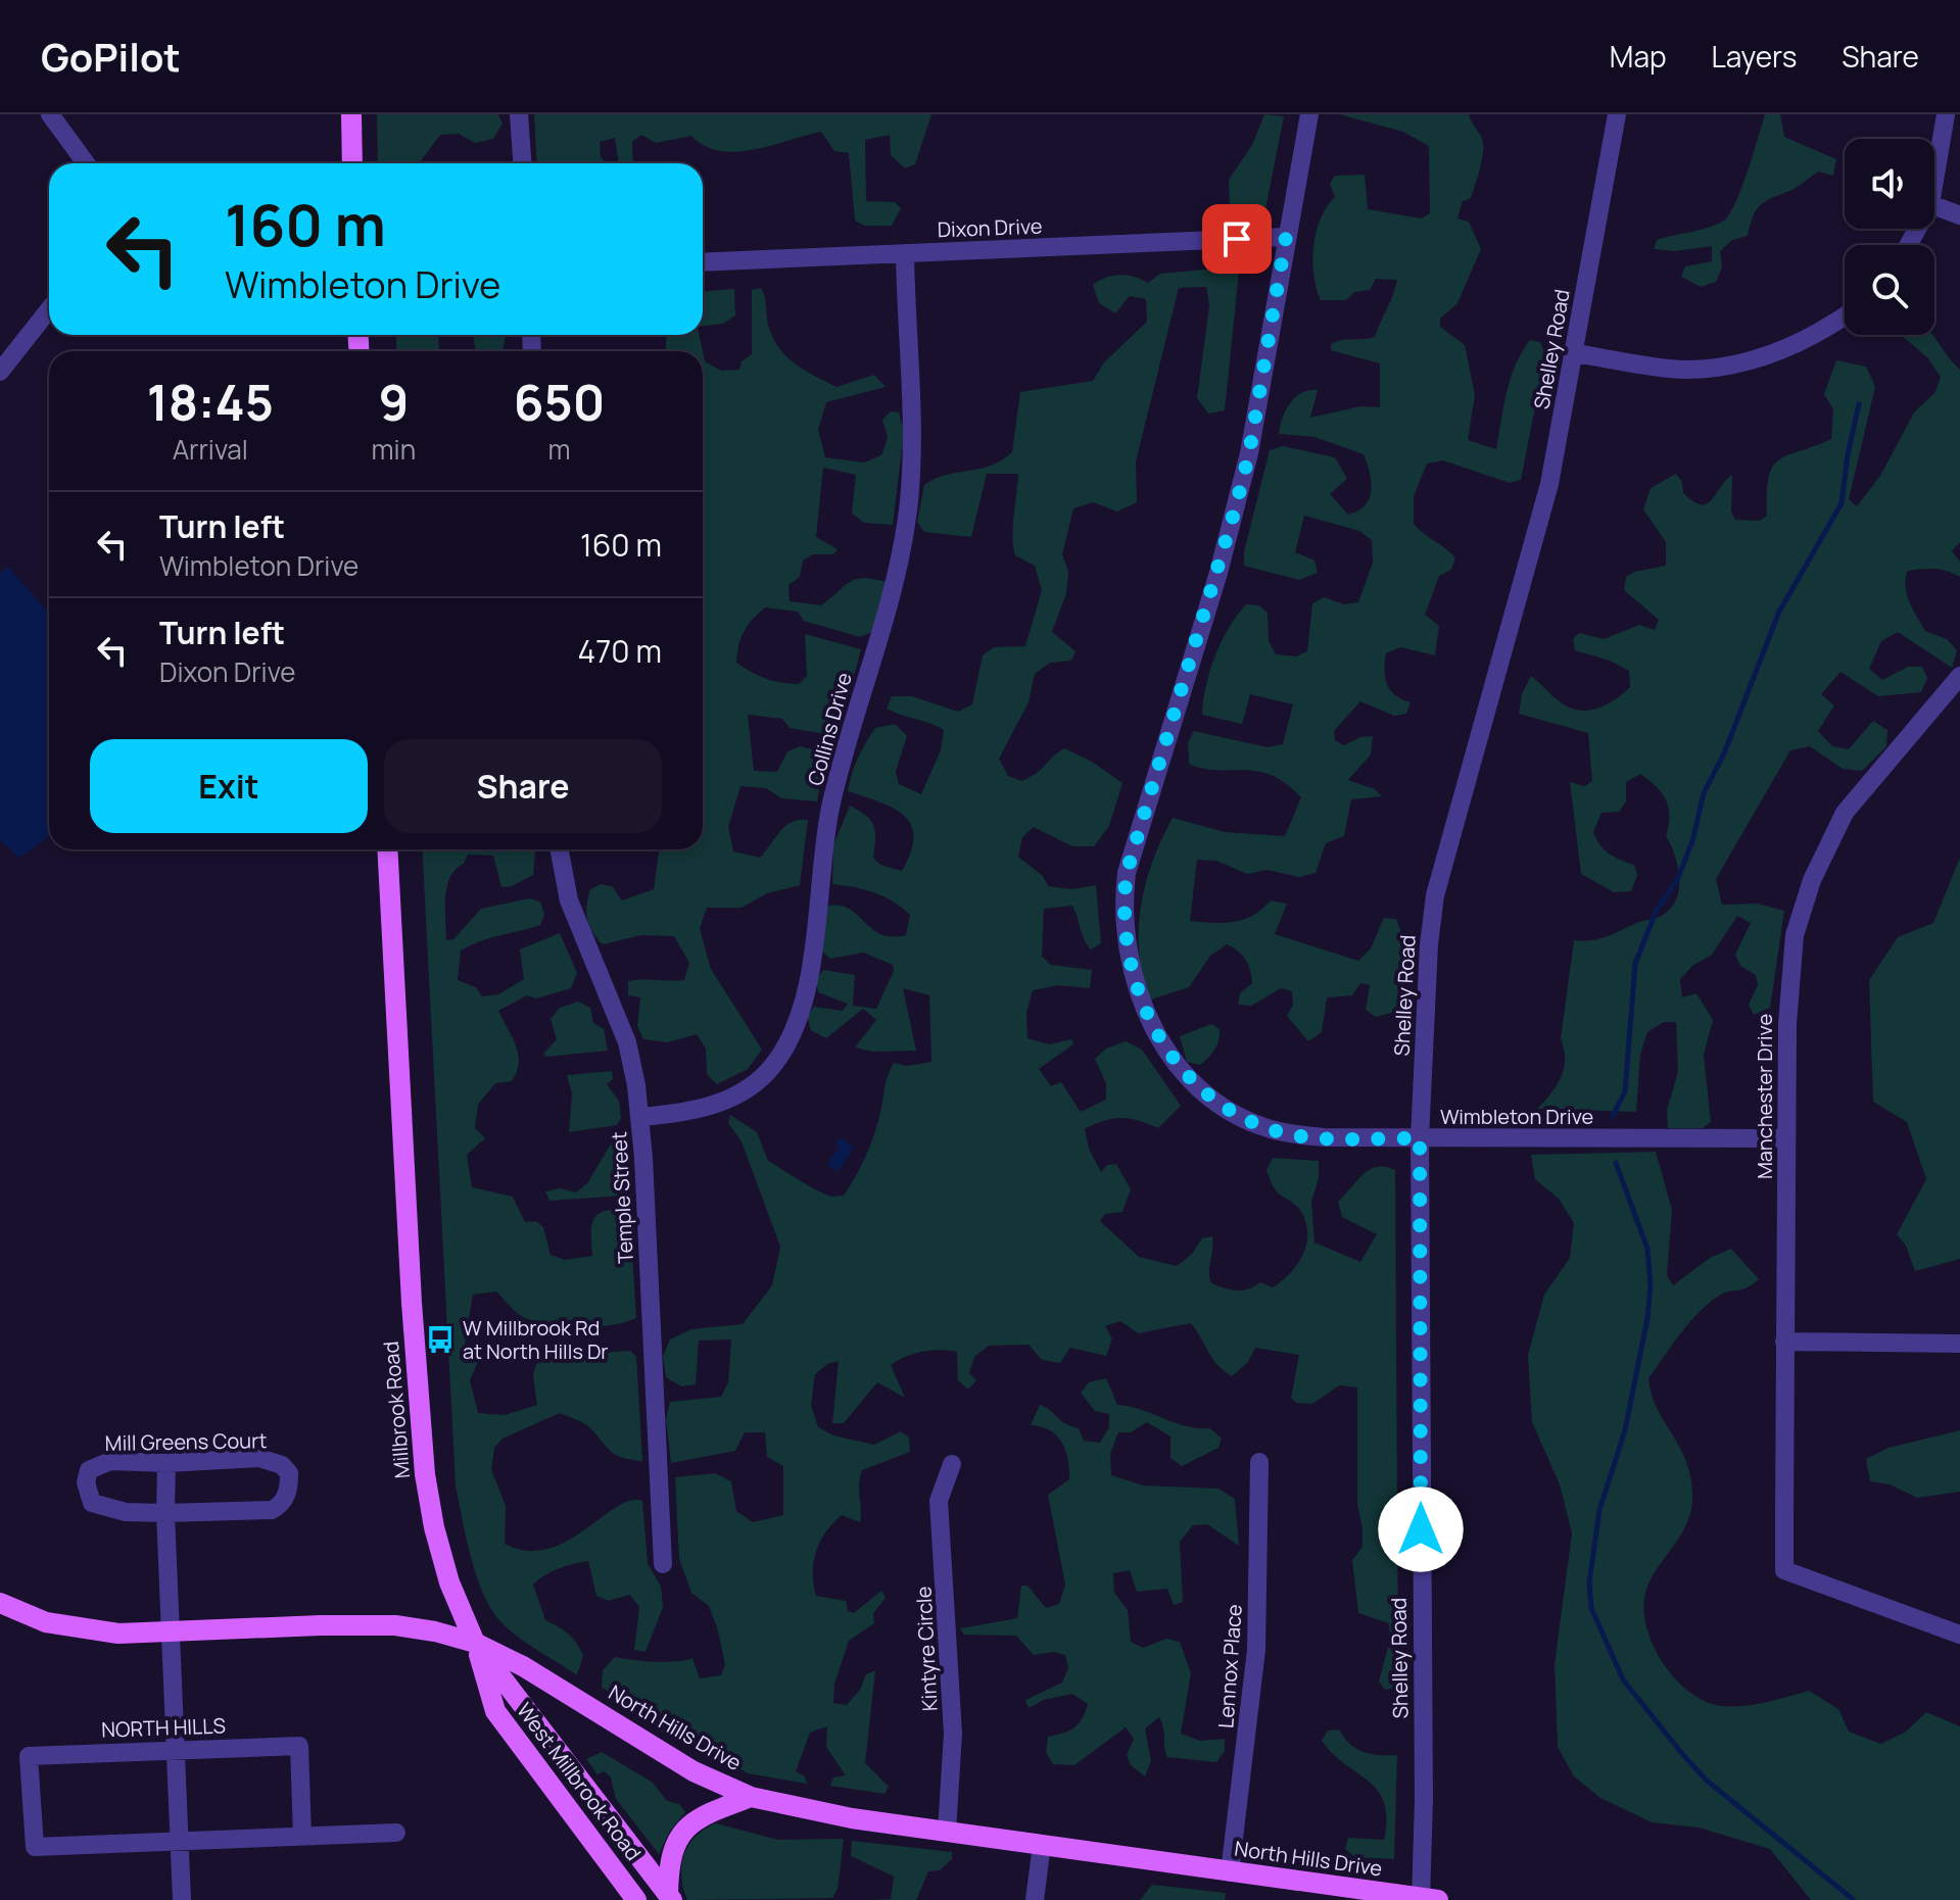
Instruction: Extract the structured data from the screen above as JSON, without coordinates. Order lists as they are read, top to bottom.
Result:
{
  "streets": {
    "main road": ["Millbrook Road", "North Hills Drive", "West Millbrook Road"],
    "street": [
      "Dixon Drive",
      "Shelley Road",
      "Collins Drive",
      "Manchester Drive",
      "Wimbleton Drive",
      "Temple Street",
      "Mill Greens Court",
      "Kintyre Circle",
      "Lennox Place",
      "NORTH HILLS"
    ]
  },
  "crossings": [
    ["Dixon Drive", "Collins Drive"],
    ["Dixon Drive", "Wimbleton Drive"],
    ["Shelley Road", "Wimbleton Drive"],
    ["Shelley Road", "North Hills Drive"],
    ["Collins Drive", "Temple Street"],
    ["Manchester Drive", "Wimbleton Drive"],
    ["Millbrook Road", "North Hills Drive"],
    ["Millbrook Road", "West Millbrook Road"],
    ["Kintyre Circle", "North Hills Drive"],
    ["Lennox Place", "North Hills Drive"],
    ["North Hills Drive", "West Millbrook Road"]
  ],
  "places": {
    "bus stop": ["W Millbrook Rd at North Hills Dr"]
  },
  "page": {
    "header": "GoPilot",
    "nav": ["Map", "Layers", "Share"],
    "turn": ["160 m", "Wimbleton Drive"],
    "eta": [
      "18:45",
      "Arrival",
      "9",
      "min",
      "650",
      "m"
    ],
    "list": [
      {
        "name": "Turn left",
        "note": "Wimbleton Drive",
        "value": "160 m"
      },
      {
        "name": "Turn left",
        "note": "Dixon Drive",
        "value": "470 m"
      }
    ],
    "buttons": ["Exit", "Share"]
  }
}
